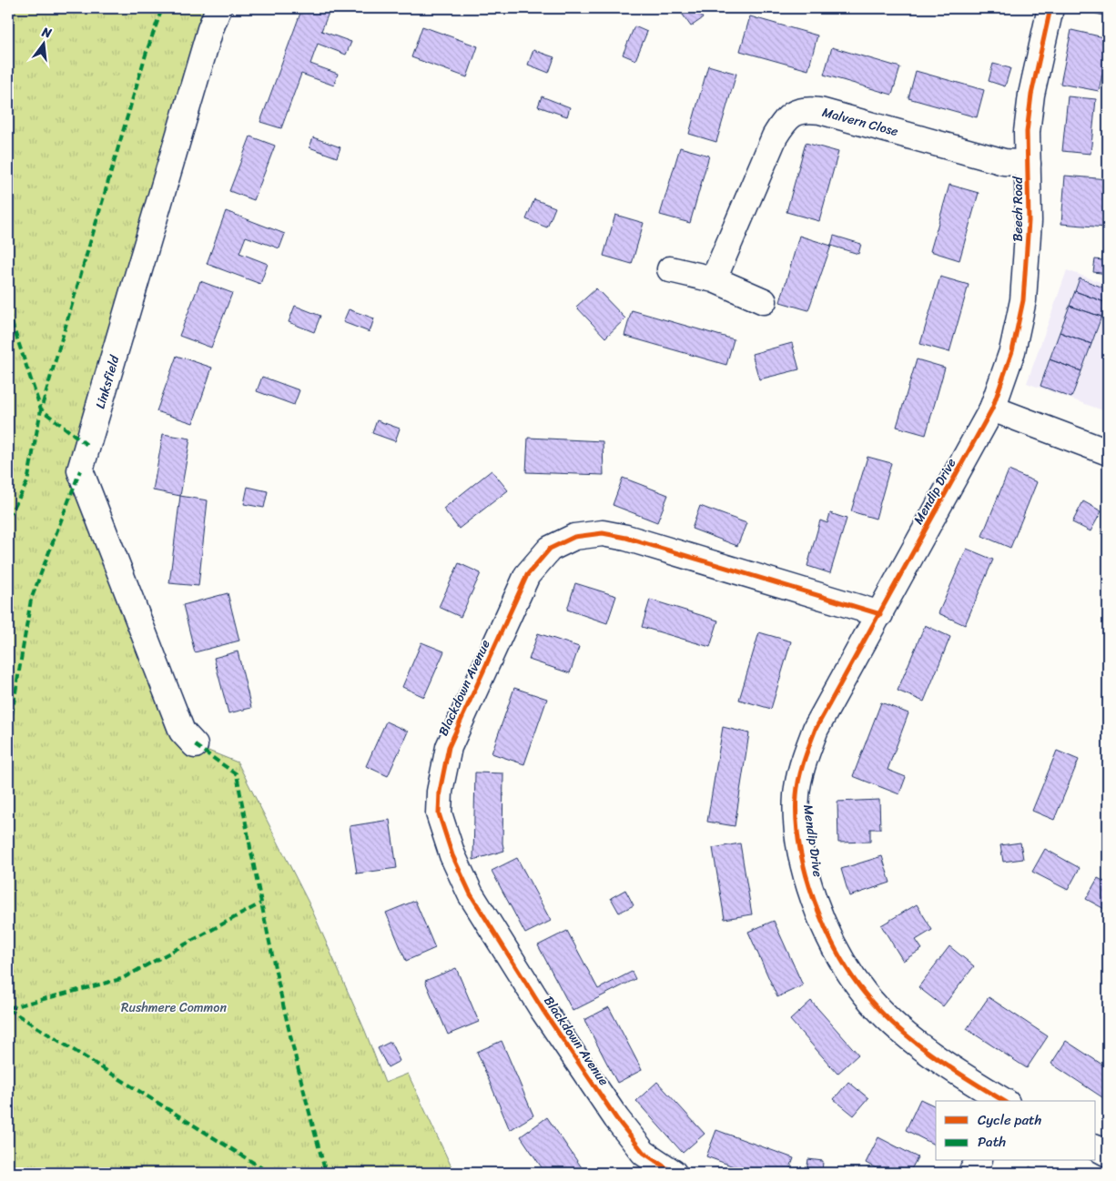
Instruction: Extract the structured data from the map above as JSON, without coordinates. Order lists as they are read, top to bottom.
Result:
{
  "streets": {
    "street": [
      "Malvern Close",
      "Beech Road",
      "Linksfield",
      "Mendip Drive",
      "Blackdown Avenue"
    ]
  },
  "crossings": [
    ["Malvern Close", "Beech Road"],
    ["Beech Road", "Mendip Drive"],
    ["Mendip Drive", "Blackdown Avenue"]
  ],
  "parks": ["Rushmere Common"],
  "legend": ["Cycle path", "Path"],
  "north": "top"
}
